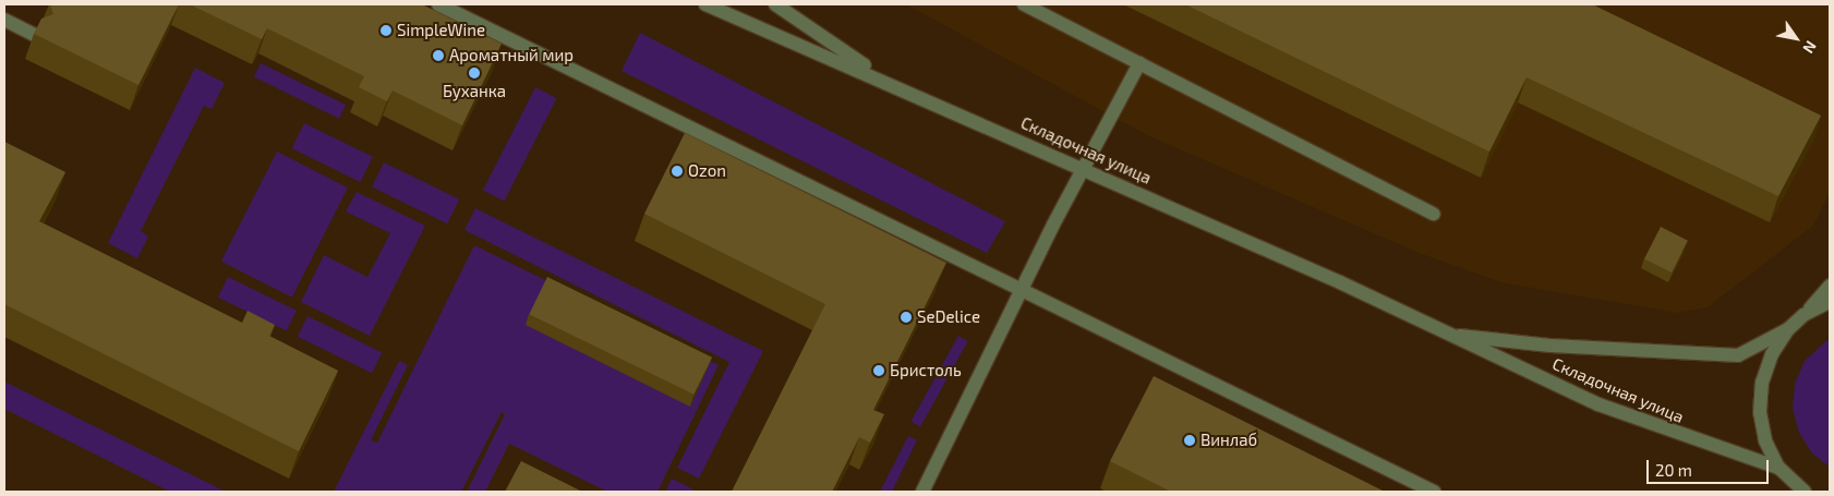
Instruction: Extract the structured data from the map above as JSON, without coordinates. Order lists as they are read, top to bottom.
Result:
{
  "streets": {
    "street": ["Складочная улица"]
  },
  "places": [
    "SimpleWine",
    "Ароматный мир",
    "Буханка",
    "Ozon",
    "SeDelice",
    "Бристоль",
    "Винлаб"
  ],
  "scale_bar": "20 m",
  "north": "bottom right"
}
